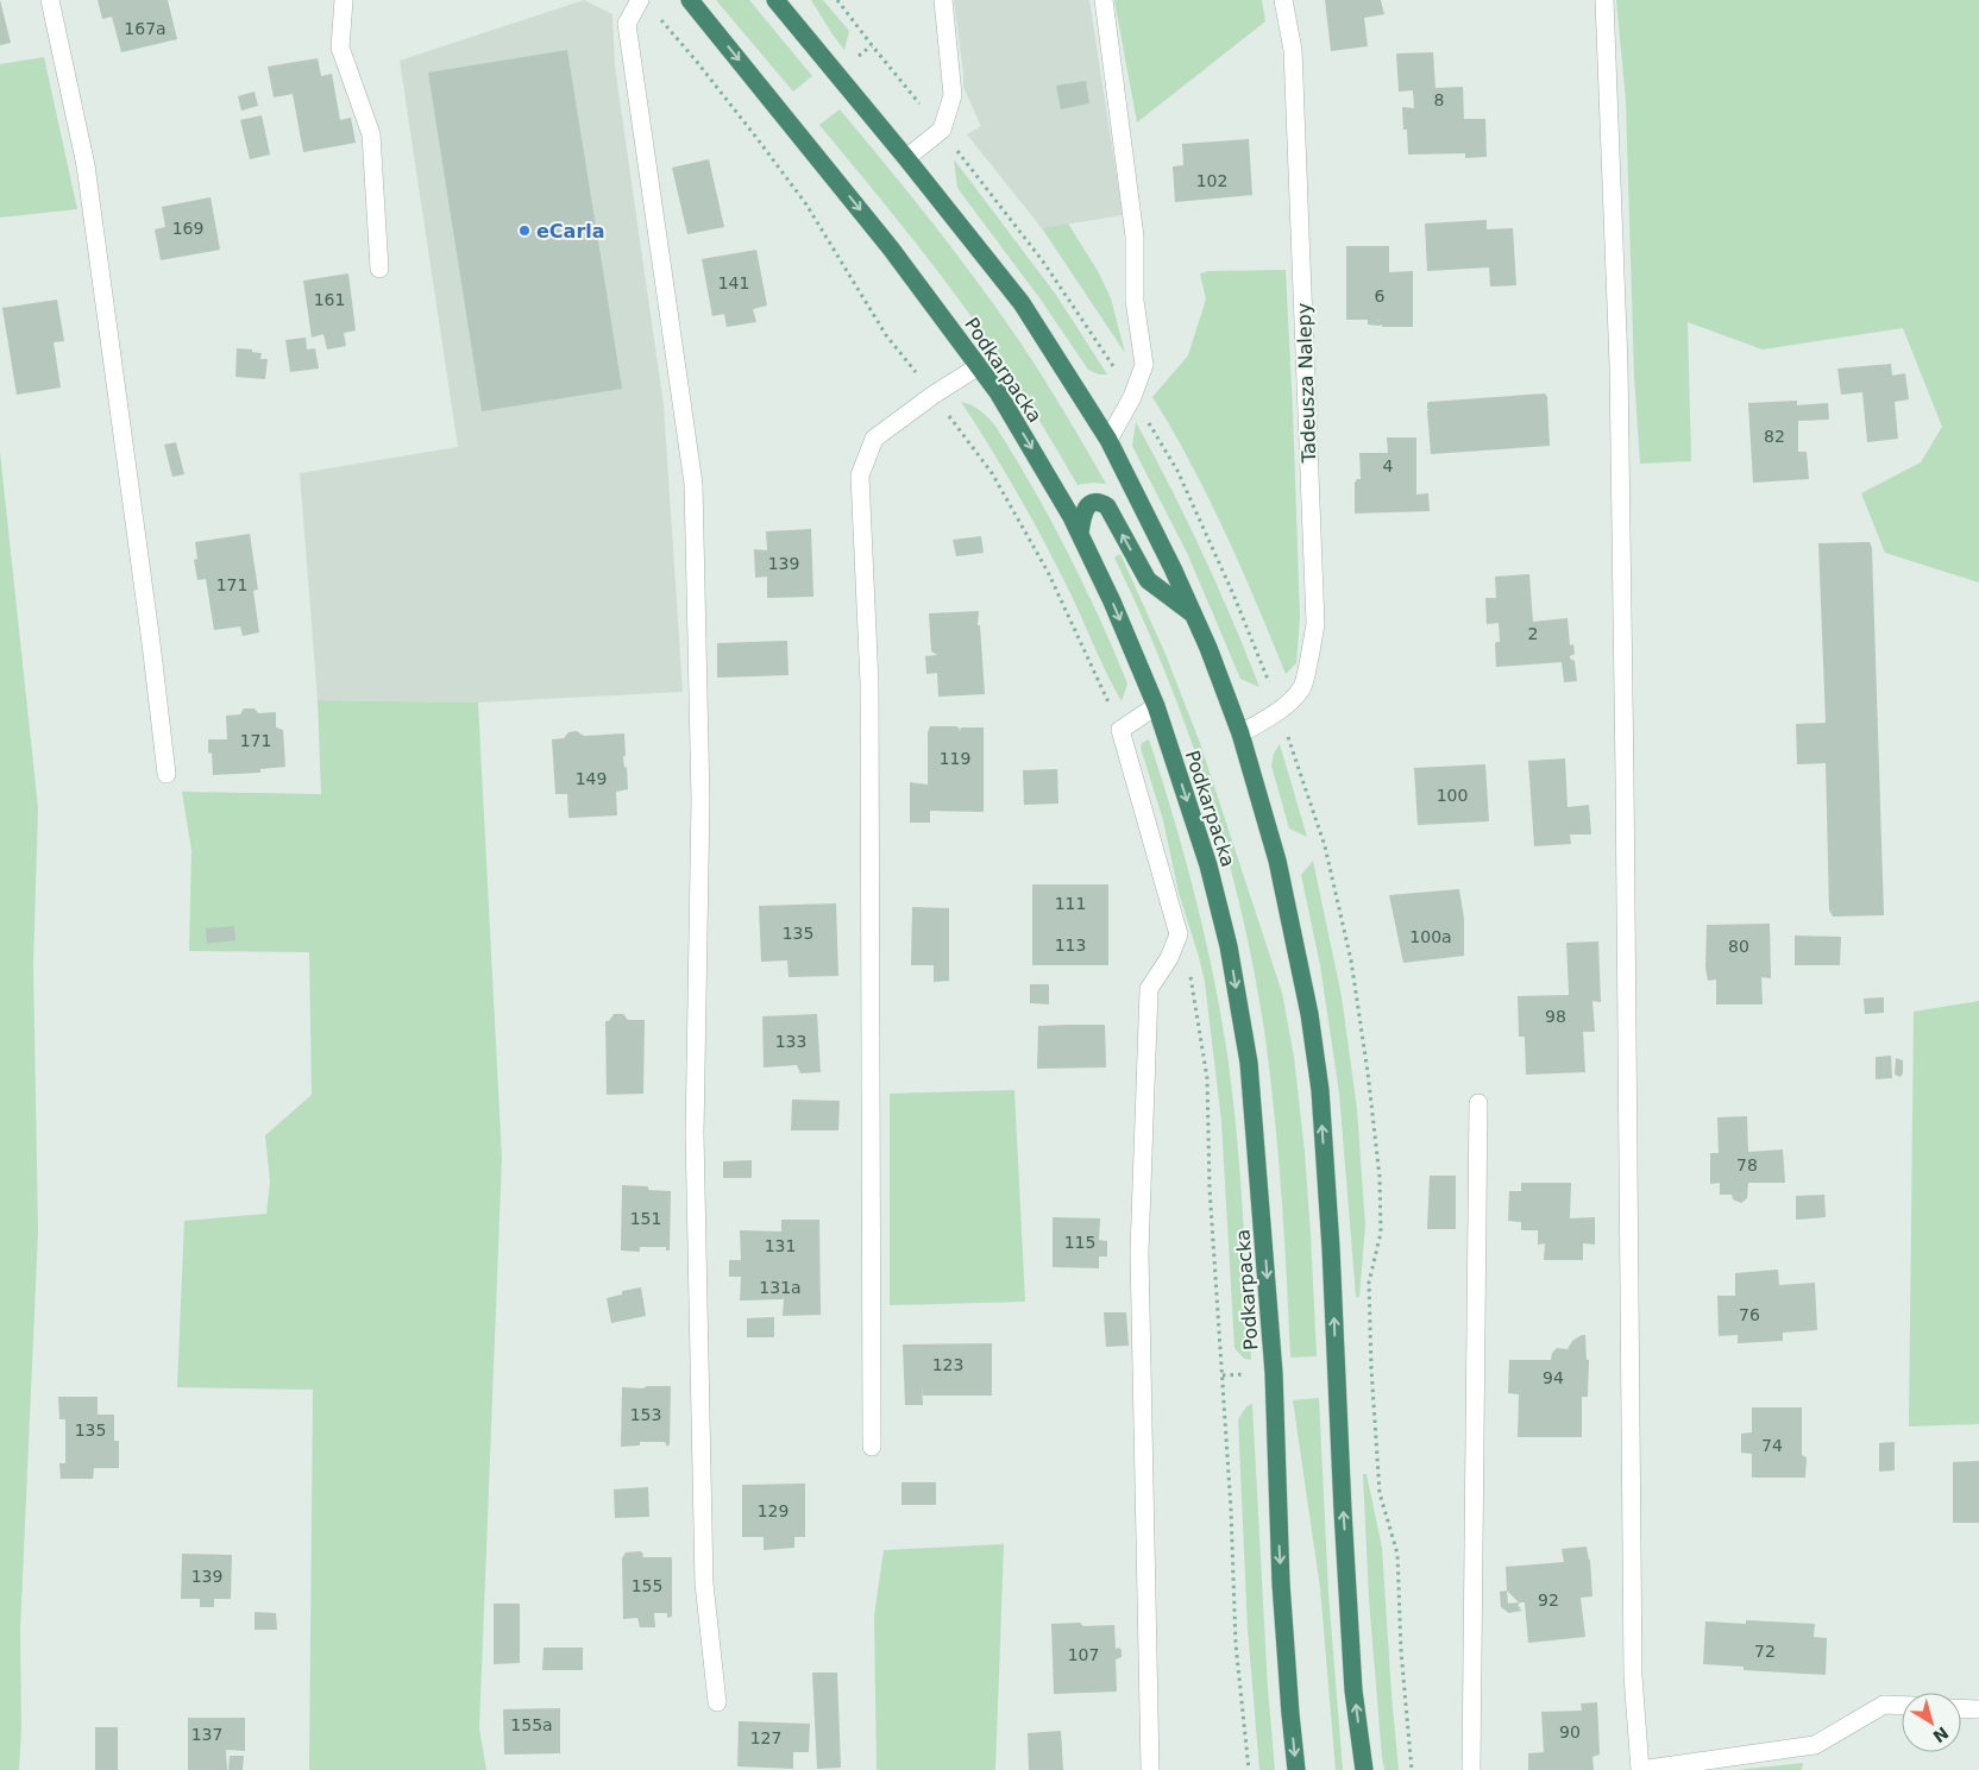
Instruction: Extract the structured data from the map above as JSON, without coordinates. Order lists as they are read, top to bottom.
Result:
{
  "streets": {
    "highway": ["Podkarpacka"],
    "street": ["Tadeusza Nalepy"]
  },
  "places": ["eCarla"],
  "house_numbers": [
    "167a",
    "8",
    "102",
    "169",
    "141",
    "6",
    "161",
    "82",
    "4",
    "139",
    "171",
    "2",
    "171",
    "119",
    "149",
    "100",
    "111",
    "135",
    "100a",
    "113",
    "80",
    "98",
    "133",
    "78",
    "151",
    "115",
    "131",
    "131a",
    "76",
    "123",
    "94",
    "153",
    "135",
    "74",
    "129",
    "139",
    "155",
    "92",
    "72",
    "107",
    "155a",
    "90",
    "137",
    "127"
  ],
  "north": "bottom right"
}
